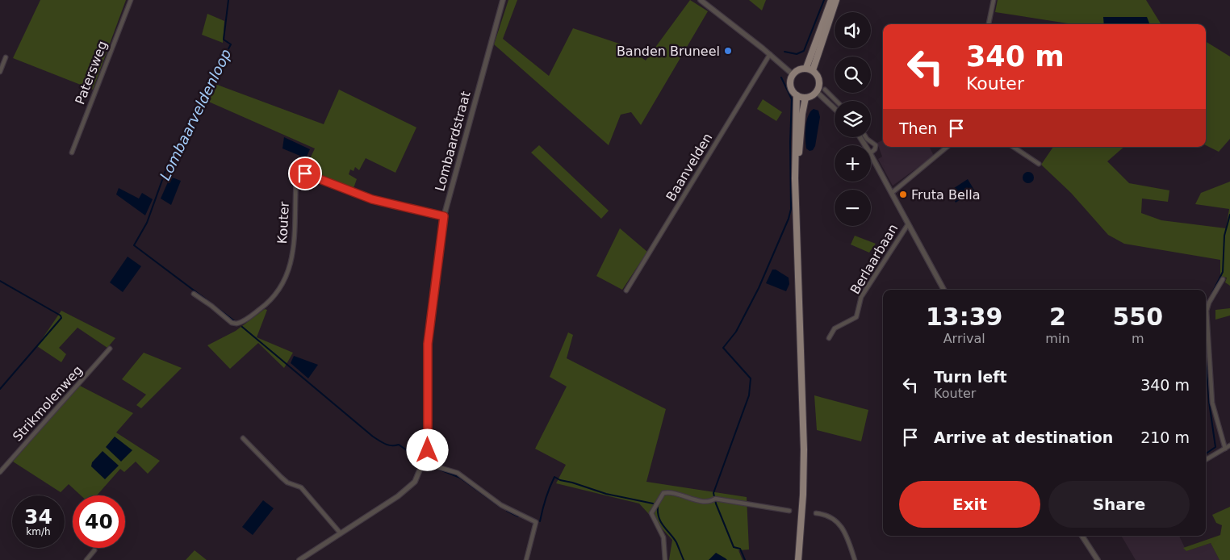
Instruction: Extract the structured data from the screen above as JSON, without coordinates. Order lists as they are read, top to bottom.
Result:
{
  "streets": {
    "street": [
      "Patersweg",
      "Lombaardstraat",
      "Baanvelden",
      "Kouter",
      "Berlaarbaan",
      "Strikmolenweg"
    ]
  },
  "crossings": [
    ["Lombaardstraat", "Kouter"]
  ],
  "water": ["Lombaarveldenloop"],
  "places": ["Banden Bruneel", "Fruta Bella"],
  "page": {
    "map_buttons": ["+", "−"],
    "turn": ["340 m", "Kouter"],
    "then": "Then",
    "eta": [
      "13:39",
      "Arrival",
      "2",
      "min",
      "550",
      "m"
    ],
    "list": [
      {
        "name": "Turn left",
        "note": "Kouter",
        "value": "340 m"
      },
      {
        "name": "Arrive at destination",
        "value": "210 m"
      }
    ],
    "buttons": ["Exit", "Share"],
    "speed": "34 km/h",
    "limit": "40"
  }
}
